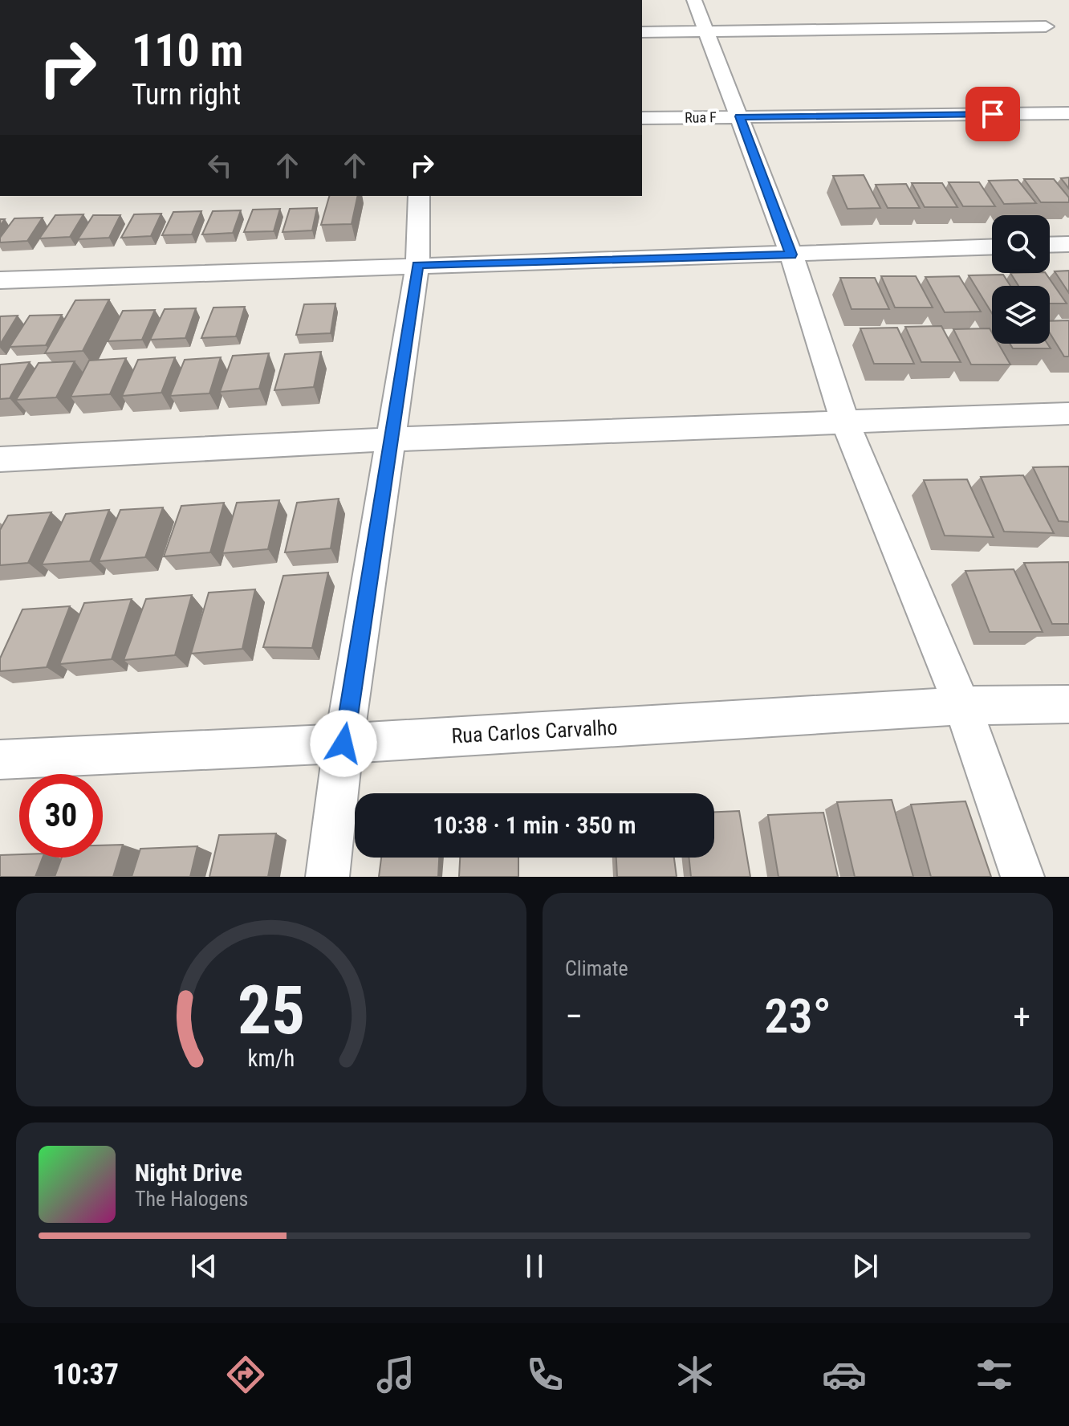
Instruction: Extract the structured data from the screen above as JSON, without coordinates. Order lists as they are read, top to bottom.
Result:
{
  "streets": {
    "street": ["Rua F", "Rua Carlos Carvalho"]
  },
  "page": {
    "turn": ["110 m", "Turn right"],
    "limit": "30",
    "trip": "10:38 · 1 min · 350 m",
    "tile": "Climate",
    "heat": ["−", "23°", "+"],
    "song": ["Night Drive", "The Halogens"],
    "tabs": "10:37",
    "gauge": ["25", "km/h"]
  }
}
